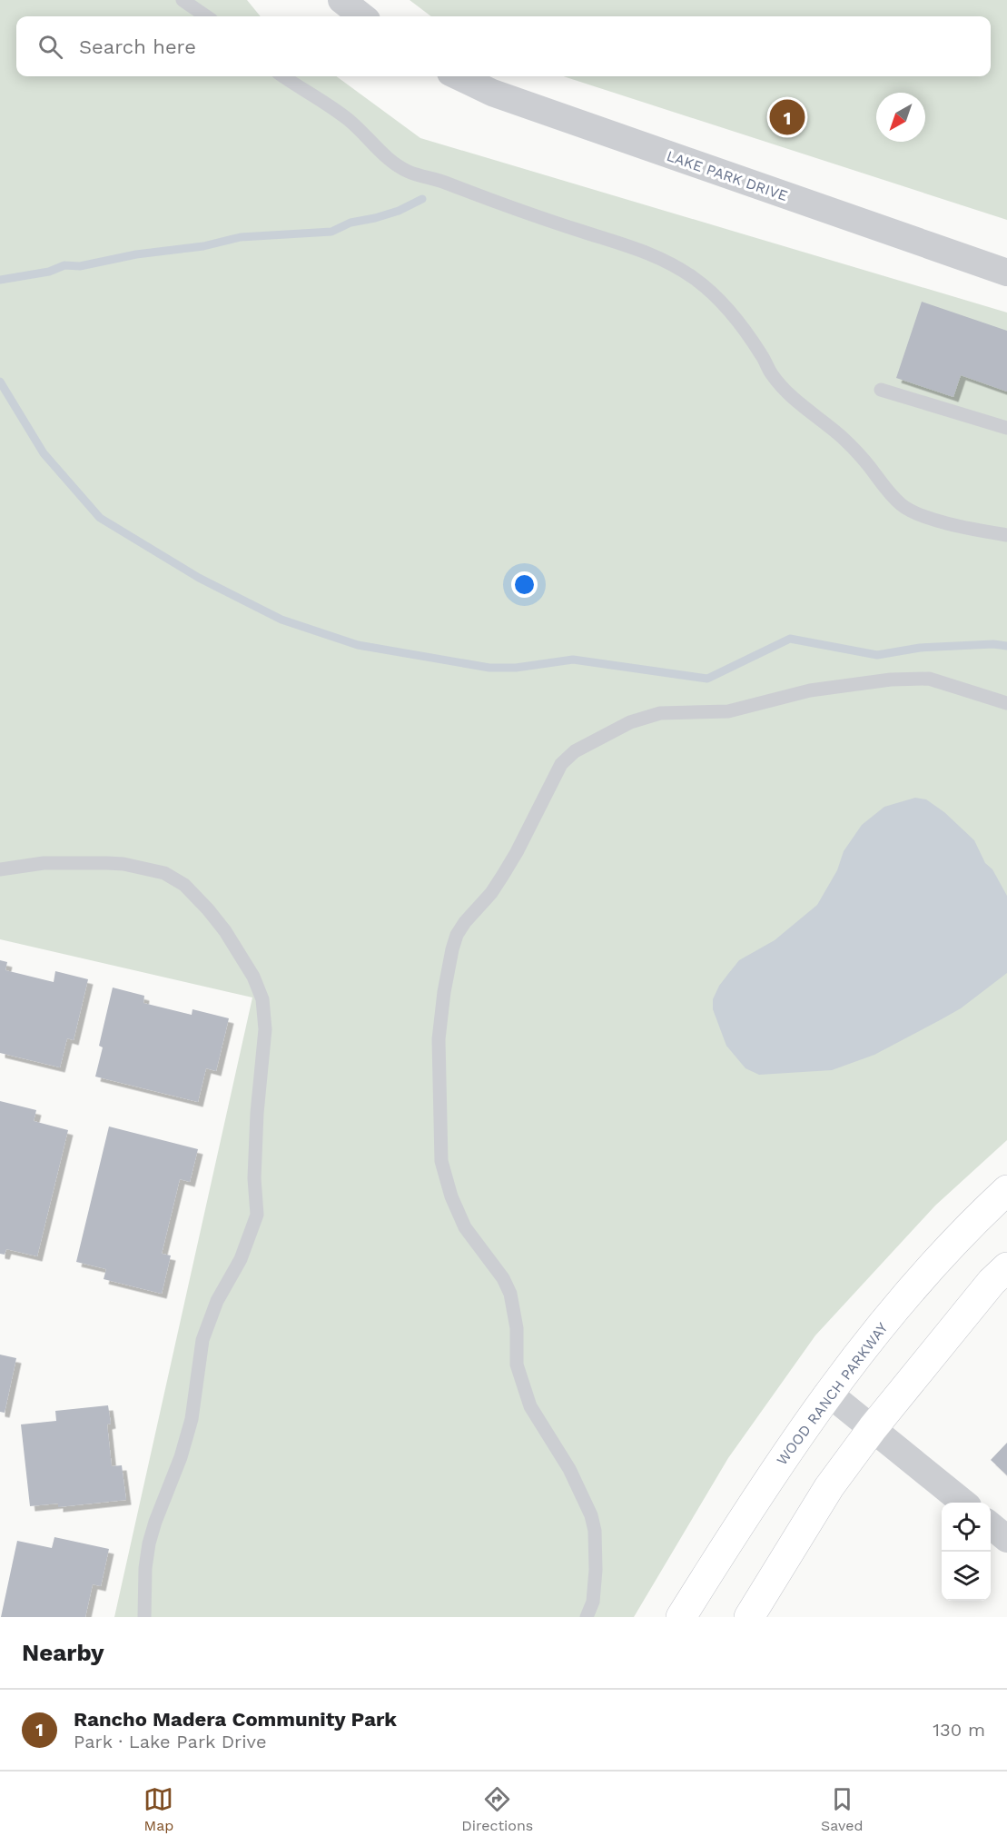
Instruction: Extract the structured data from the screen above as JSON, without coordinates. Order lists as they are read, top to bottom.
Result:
{
  "streets": {
    "main road": ["WOOD RANCH PARKWAY"],
    "street": ["LAKE PARK DRIVE"]
  },
  "north": "bottom left",
  "page": {
    "search": "Search here",
    "pins": "1",
    "heading": "Nearby",
    "list": [
      {
        "mark": "1",
        "name": "Rancho Madera Community Park",
        "note": "Park · Lake Park Drive",
        "value": "130 m"
      }
    ],
    "nav": ["Map", "Directions", "Saved"]
  }
}
